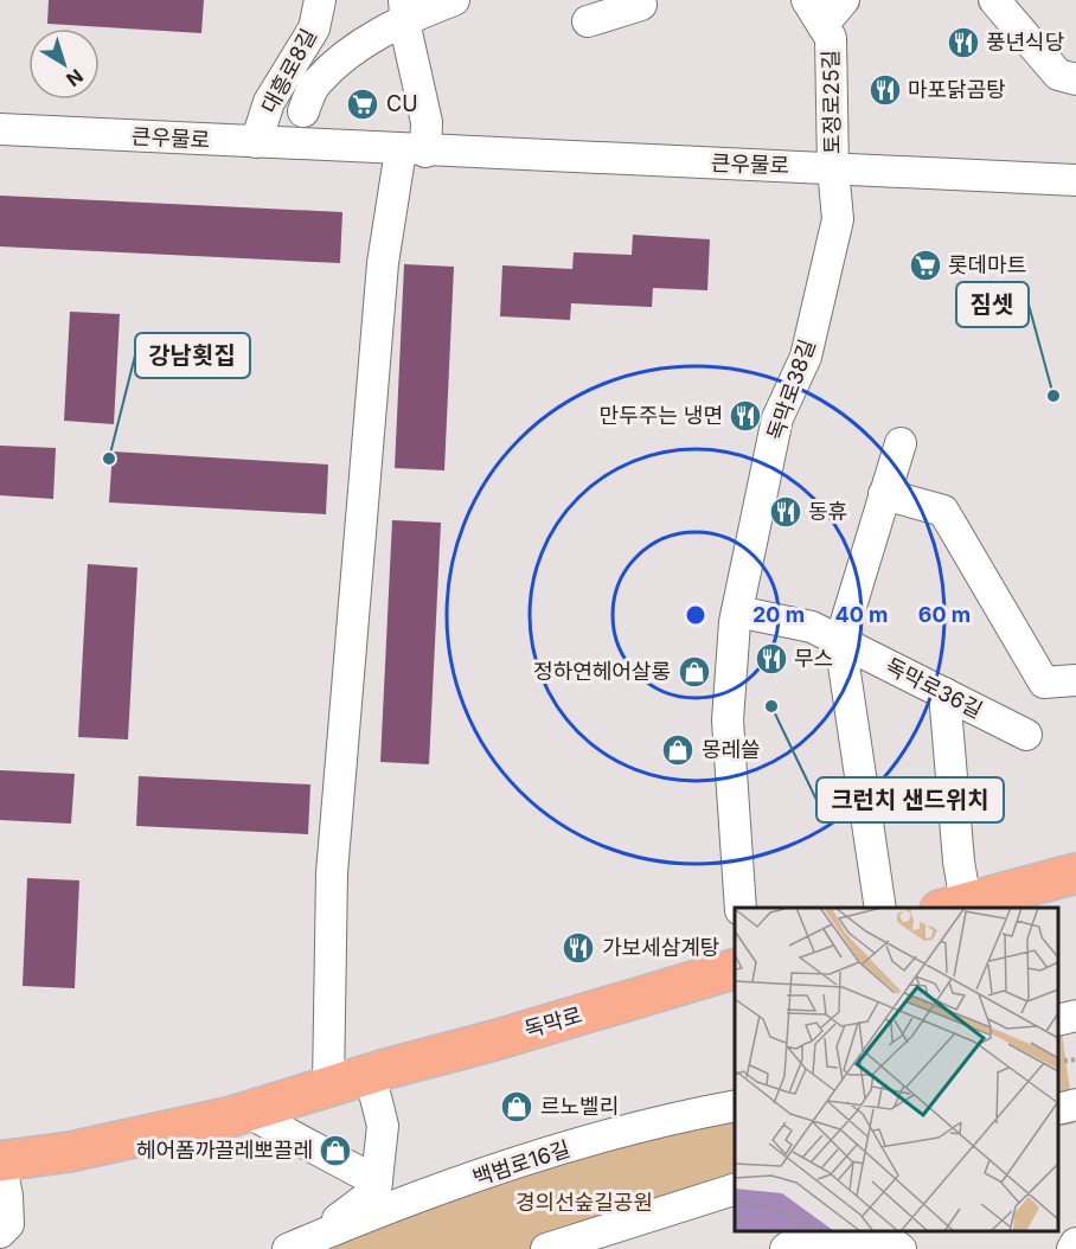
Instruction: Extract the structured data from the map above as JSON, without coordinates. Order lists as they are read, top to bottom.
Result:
{
  "streets": {
    "main road": ["독막로"],
    "street": [
      "대흥로8길",
      "토정로25길",
      "큰우물로",
      "독막로38길",
      "독막로36길",
      "백범로16길"
    ]
  },
  "crossings": [
    ["대흥로8길", "큰우물로"],
    ["토정로25길", "큰우물로"],
    ["토정로25길", "독막로38길"],
    ["큰우물로", "독막로38길"],
    ["독막로38길", "독막로36길"]
  ],
  "parks": ["경의선숲길공원"],
  "places": {
    "restaurant": [
      "풍년식당",
      "마포닭곰탕",
      "만두주는 냉면",
      "동휴",
      "무스",
      "가보세삼계탕"
    ],
    "supermarket": ["CU", "롯데마트"],
    "other": ["짐셋", "강남횟집", "크런치 샌드위치"],
    "shop": [
      "정하연헤어살롱",
      "몽레쓸",
      "르노벨리",
      "헤어폼까끌레뽀끌레"
    ]
  },
  "north": "bottom right",
  "rings": ["20 m", "40 m", "60 m"]
}
